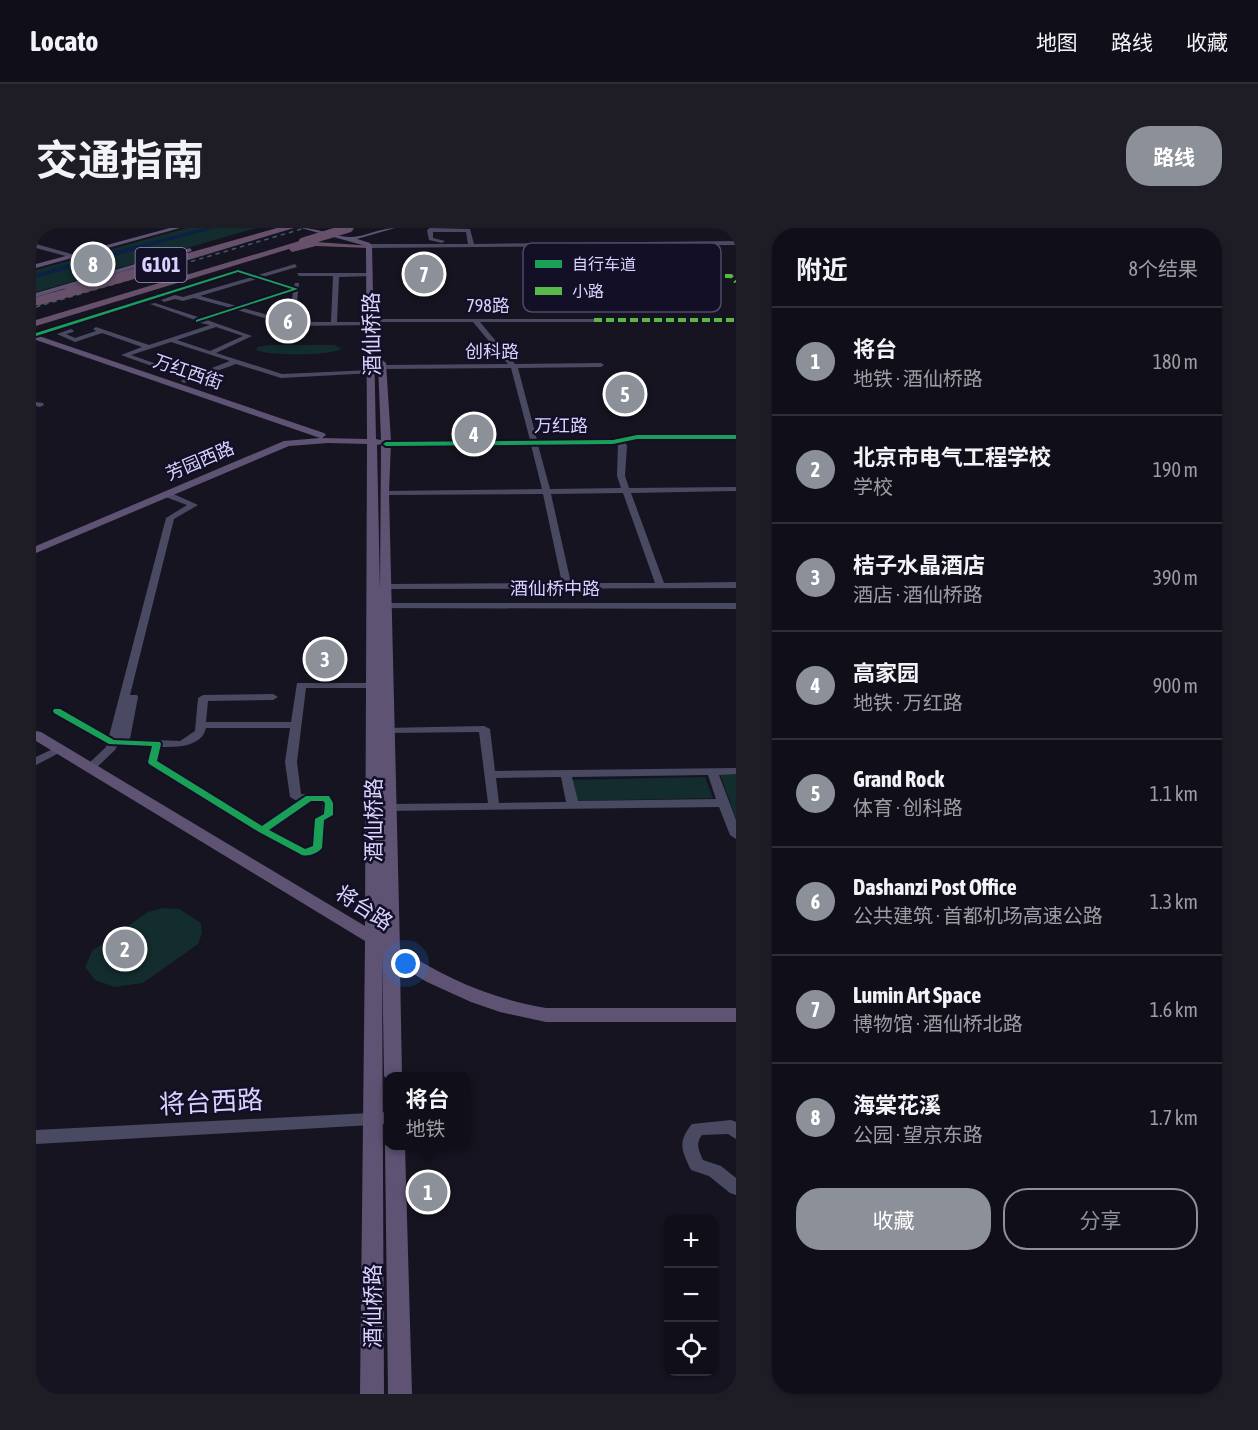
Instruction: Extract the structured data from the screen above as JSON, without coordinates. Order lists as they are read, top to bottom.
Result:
{
  "streets": {
    "highway": ["G101"],
    "main road": [
      "酒仙桥路",
      "万红西街",
      "芳园西路",
      "将台路"
    ],
    "street": [
      "798路",
      "创科路",
      "万红路",
      "酒仙桥中路",
      "将台西路"
    ]
  },
  "crossings": [
    ["798路", "酒仙桥路"],
    ["酒仙桥路", "创科路"],
    ["酒仙桥路", "万红路"],
    ["酒仙桥路", "芳园西路"],
    ["酒仙桥路", "酒仙桥中路"],
    ["酒仙桥路", "将台路"],
    ["酒仙桥路", "将台西路"],
    ["万红西街", "芳园西路"],
    ["万红路", "芳园西路"]
  ],
  "legend": ["自行车道", "小路"],
  "page": {
    "header": "Locato",
    "nav": ["地图", "路线", "收藏"],
    "title": "交通指南",
    "buttons": [
      "路线",
      ["收藏", "分享"]
    ],
    "heading": ["附近", "8个结果"],
    "pins": [
      "8",
      "7",
      "6",
      "5",
      "4",
      "3",
      "2",
      "1"
    ],
    "list": [
      {
        "mark": "1",
        "name": "将台",
        "note": "地铁 · 酒仙桥路",
        "value": "180 m"
      },
      {
        "mark": "2",
        "name": "北京市电气工程学校",
        "note": "学校",
        "value": "190 m"
      },
      {
        "mark": "3",
        "name": "桔子水晶酒店",
        "note": "酒店 · 酒仙桥路",
        "value": "390 m"
      },
      {
        "mark": "4",
        "name": "高家园",
        "note": "地铁 · 万红路",
        "value": "900 m"
      },
      {
        "mark": "5",
        "name": "Grand Rock",
        "note": "体育 · 创科路",
        "value": "1.1 km"
      },
      {
        "mark": "6",
        "name": "Dashanzi Post Office",
        "note": "公共建筑 · 首都机场高速公路",
        "value": "1.3 km"
      },
      {
        "mark": "7",
        "name": "Lumin Art Space",
        "note": "博物馆 · 酒仙桥北路",
        "value": "1.6 km"
      },
      {
        "mark": "8",
        "name": "海棠花溪",
        "note": "公园 · 望京东路",
        "value": "1.7 km"
      }
    ],
    "popup": ["将台", "地铁"],
    "map_buttons": ["+", "−"]
  }
}
